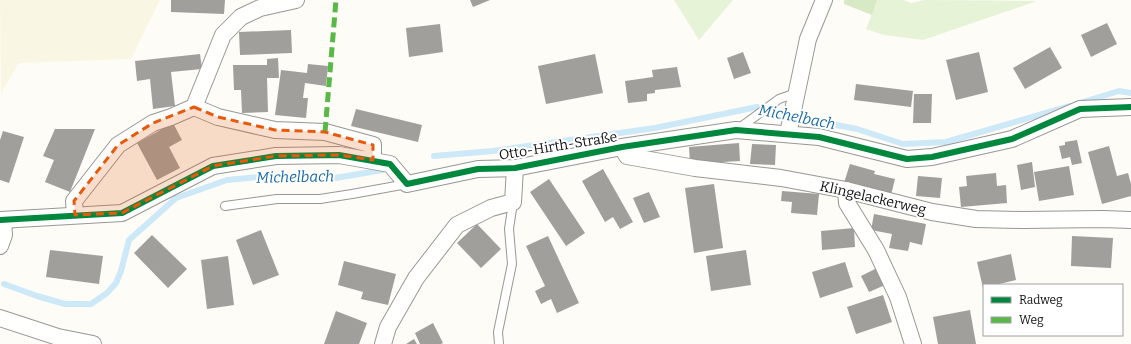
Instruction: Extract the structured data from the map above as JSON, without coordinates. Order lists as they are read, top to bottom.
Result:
{
  "streets": {
    "street": ["Otto-Hirth-Straße", "Klingelackerweg"]
  },
  "crossings": [
    ["Otto-Hirth-Straße", "Klingelackerweg"]
  ],
  "water": ["Michelbach"],
  "legend": ["Radweg", "Weg"]
}
